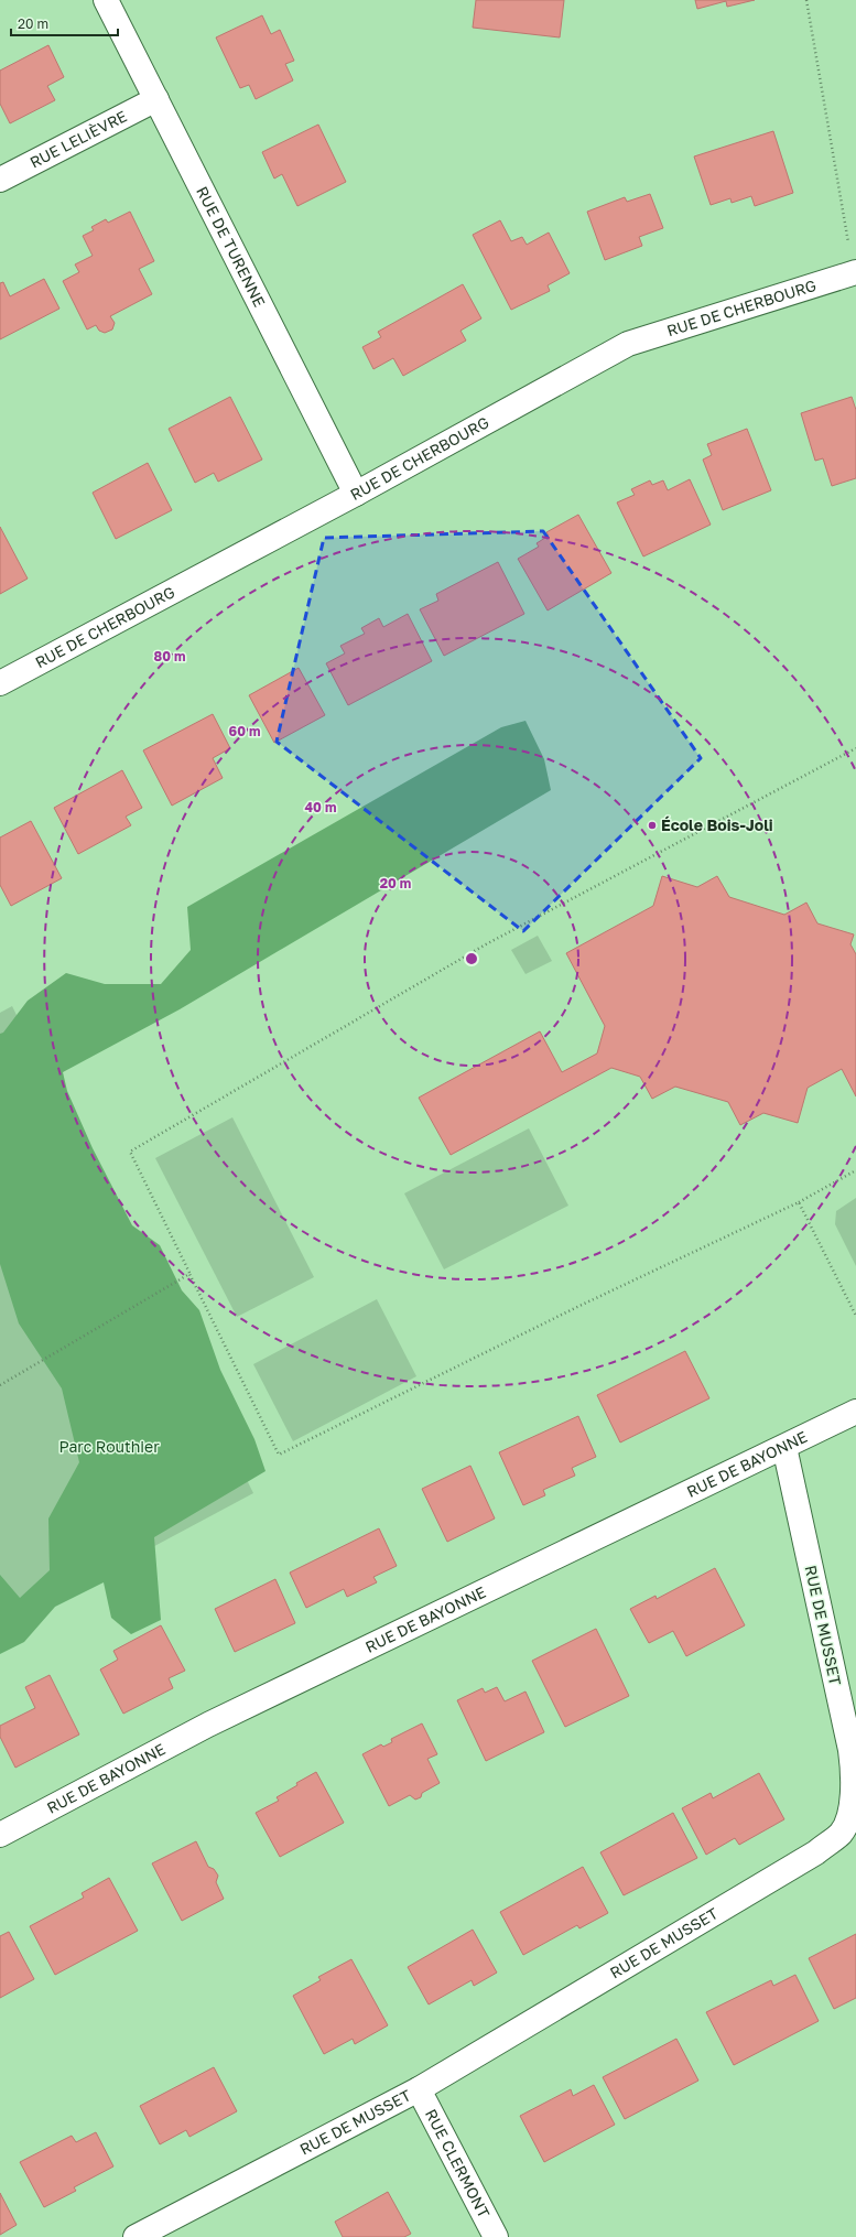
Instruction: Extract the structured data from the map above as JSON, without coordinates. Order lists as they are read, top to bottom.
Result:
{
  "streets": {
    "street": [
      "RUE LELIÈVRE",
      "RUE DE TURENNE",
      "RUE DE CHERBOURG",
      "RUE DE BAYONNE",
      "RUE DE MUSSET",
      "RUE CLERMONT"
    ]
  },
  "crossings": [
    ["RUE LELIÈVRE", "RUE DE TURENNE"],
    ["RUE DE TURENNE", "RUE DE CHERBOURG"],
    ["RUE DE BAYONNE", "RUE DE MUSSET"],
    ["RUE DE MUSSET", "RUE CLERMONT"]
  ],
  "parks": ["Parc Routhier"],
  "places": ["École Bois-Joli"],
  "scale_bar": "20 m",
  "rings": [
    "80 m",
    "60 m",
    "40 m",
    "20 m"
  ]
}
